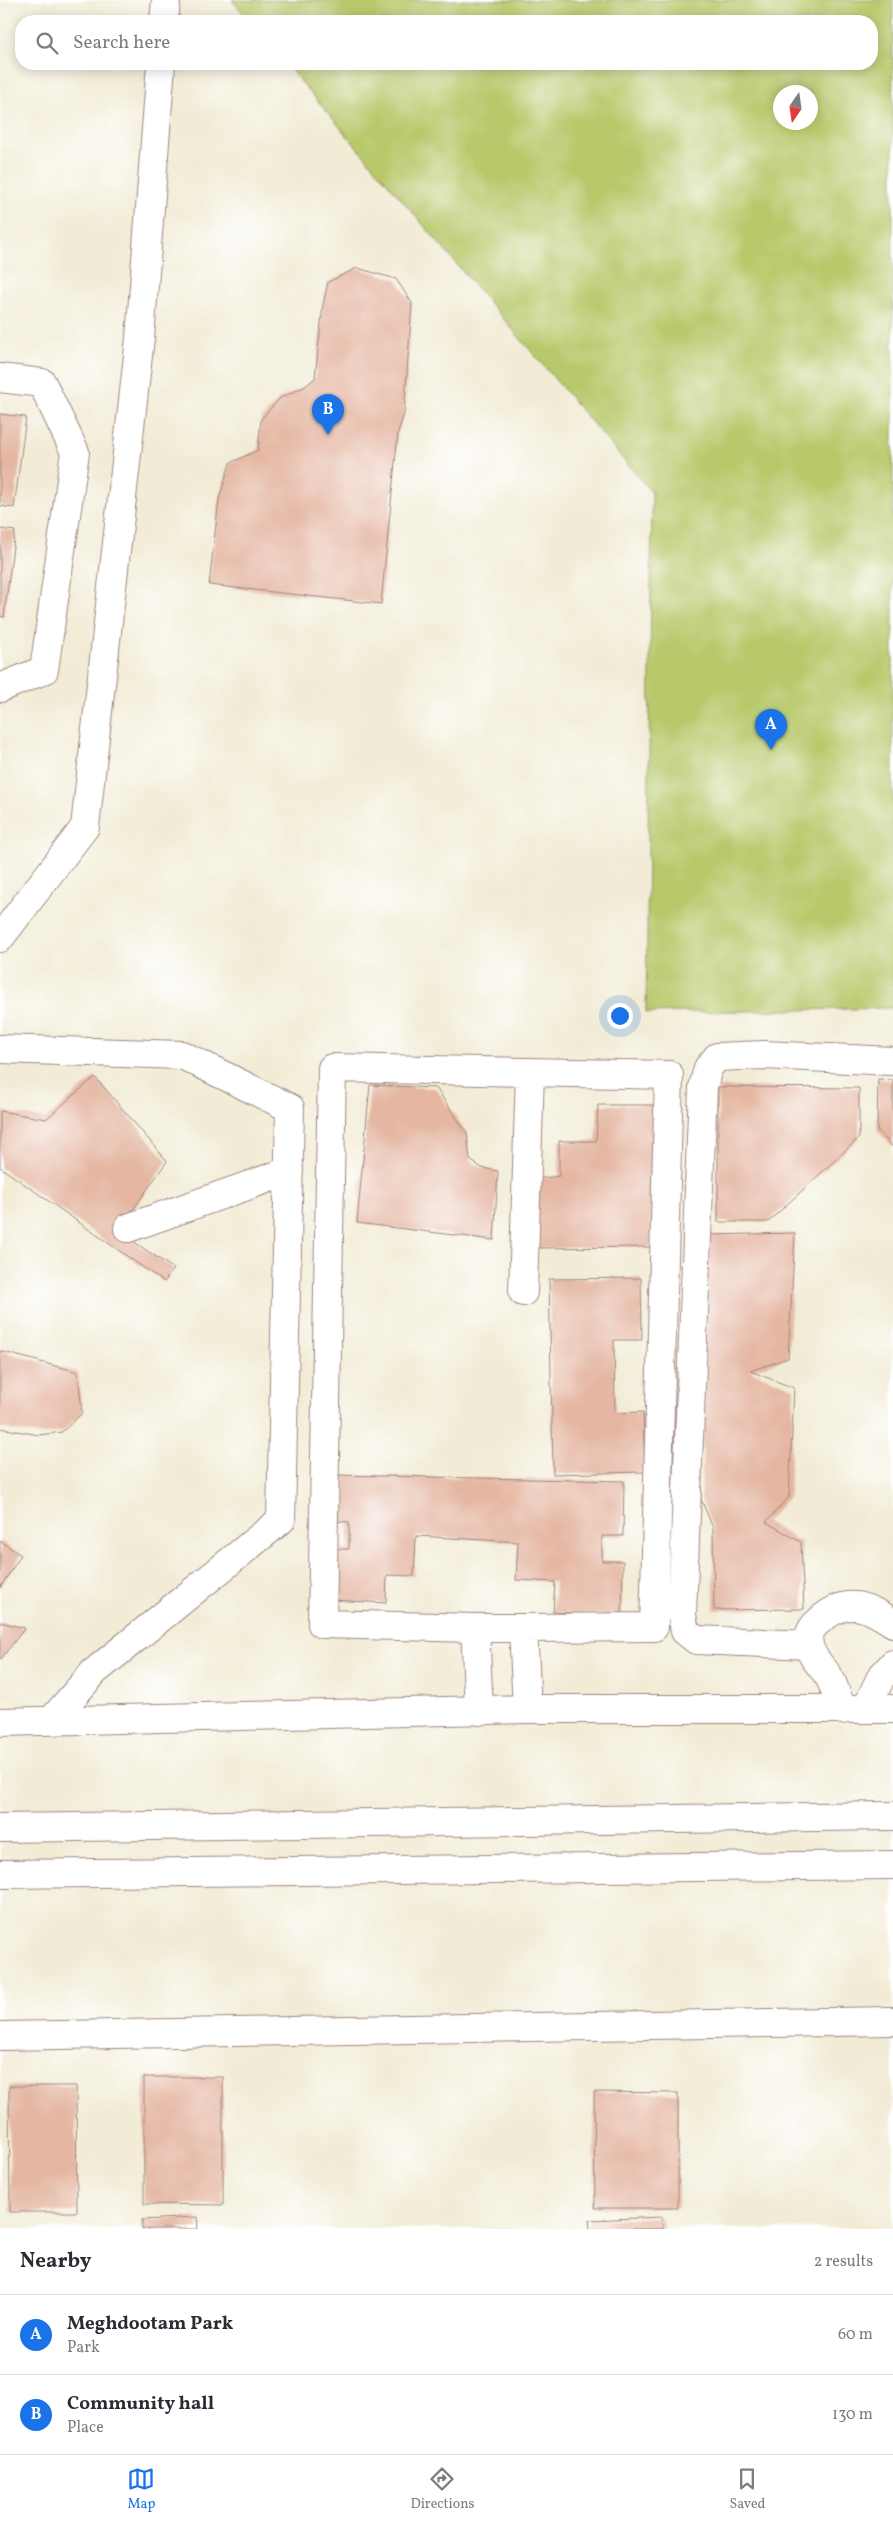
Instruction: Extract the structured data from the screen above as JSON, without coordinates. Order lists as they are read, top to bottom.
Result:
{
  "north": "bottom",
  "page": {
    "search": "Search here",
    "pins": ["B", "A"],
    "heading": ["Nearby", "2 results"],
    "list": [
      {
        "mark": "A",
        "name": "Meghdootam Park",
        "note": "Park",
        "value": "60 m"
      },
      {
        "mark": "B",
        "name": "Community hall",
        "note": "Place",
        "value": "130 m"
      }
    ],
    "nav": ["Map", "Directions", "Saved"]
  }
}
